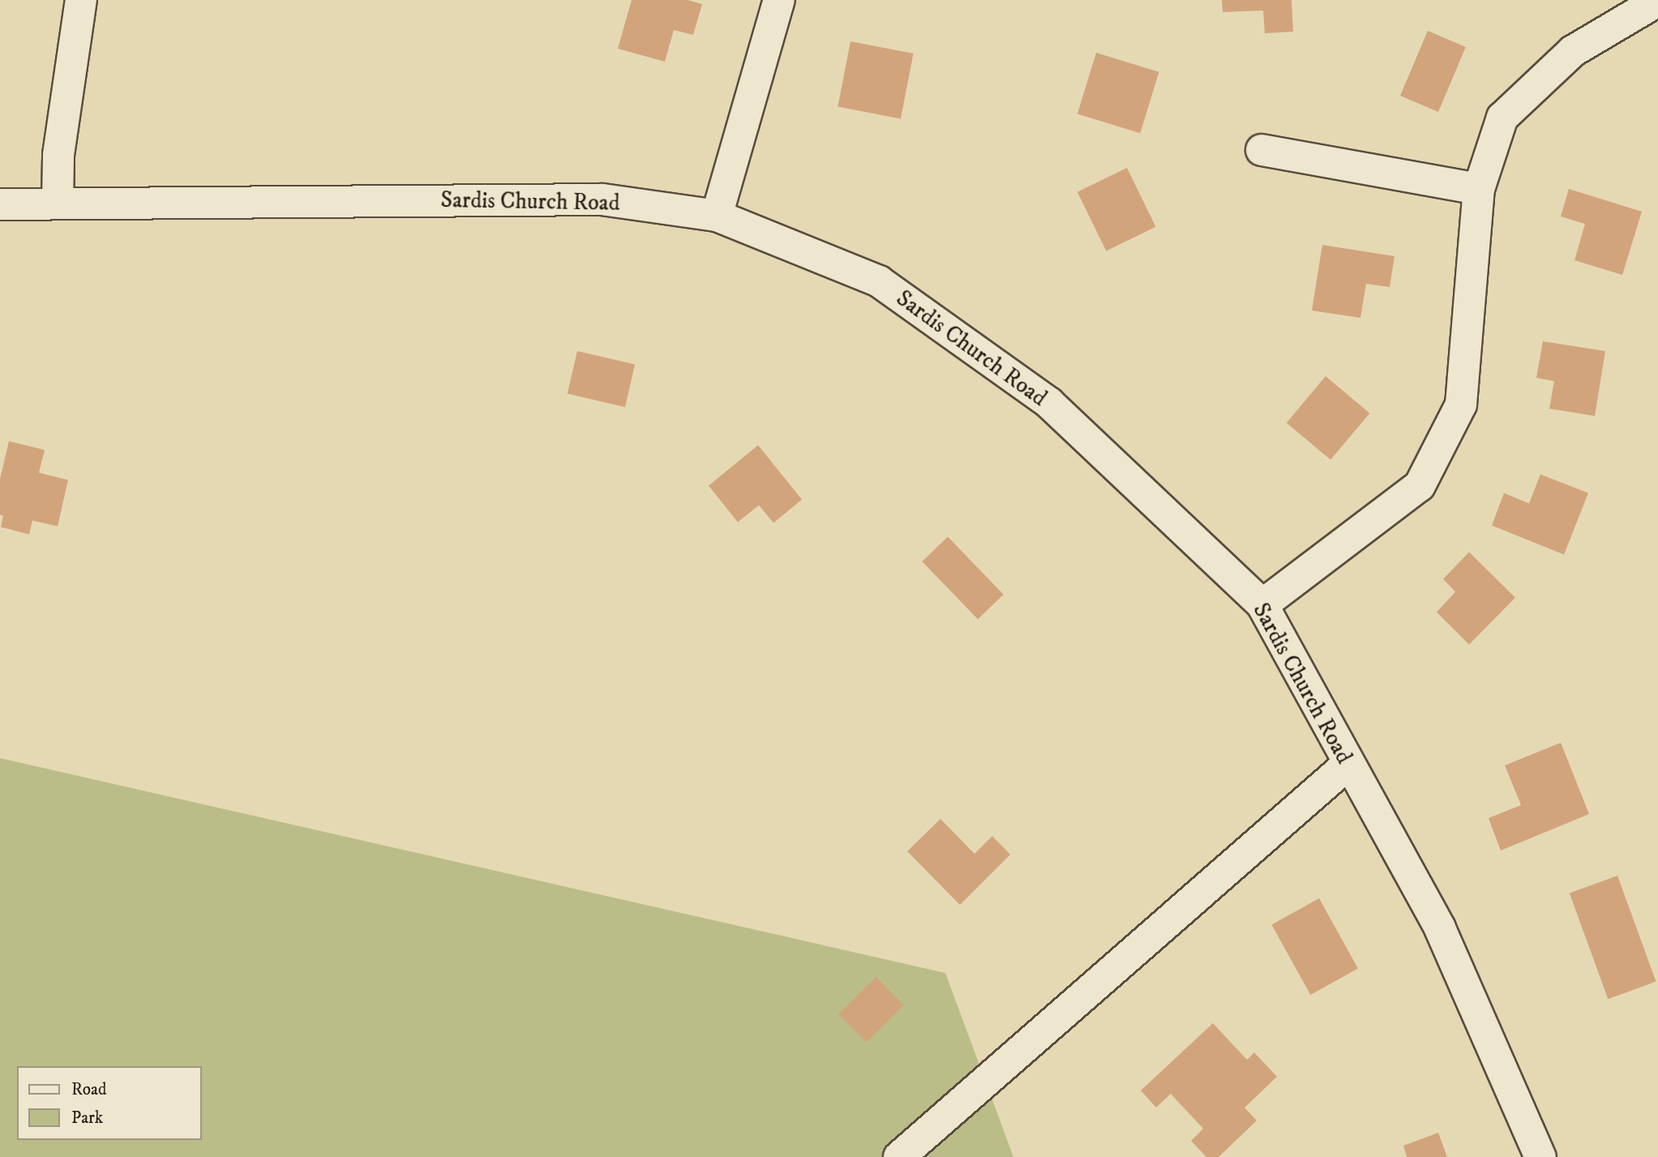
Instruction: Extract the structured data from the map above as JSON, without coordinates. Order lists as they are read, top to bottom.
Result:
{
  "streets": {
    "street": ["Sardis Church Road"]
  },
  "legend": ["Road", "Park"]
}
